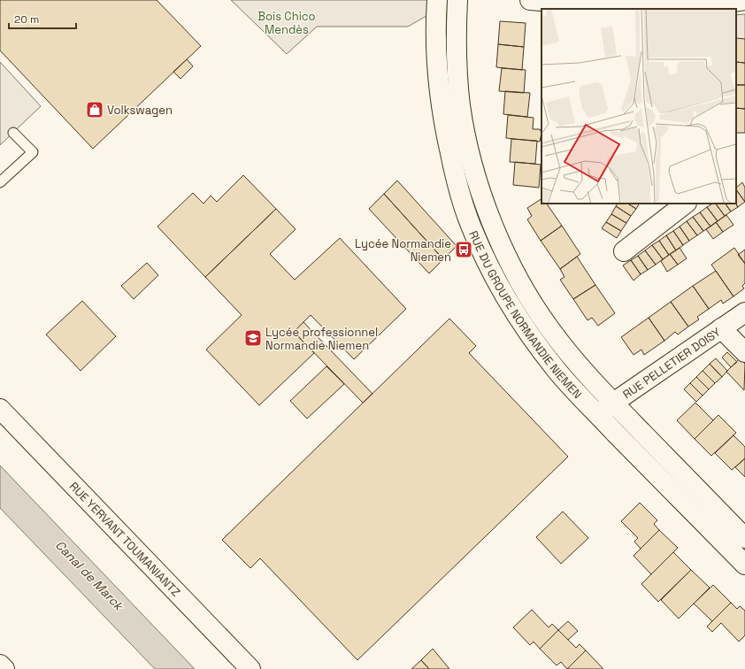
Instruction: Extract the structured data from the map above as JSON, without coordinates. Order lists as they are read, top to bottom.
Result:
{
  "streets": {
    "street": ["RUE DU GROUPE NORMANDIE NIEMEN", "RUE PELLETIER DOISY", "RUE YERVANT TOUMANIANTZ"]
  },
  "crossings": [
    ["RUE DU GROUPE NORMANDIE NIEMEN", "RUE PELLETIER DOISY"]
  ],
  "water": ["Canal de Marck"],
  "parks": ["Bois Chico Mendès"],
  "places": {
    "shop": ["Volkswagen"],
    "bus stop": ["Lycée Normandie Niemen"],
    "school or university": ["Lycée professionnel Normandie Niemen"]
  },
  "scale_bar": "20 m"
}
